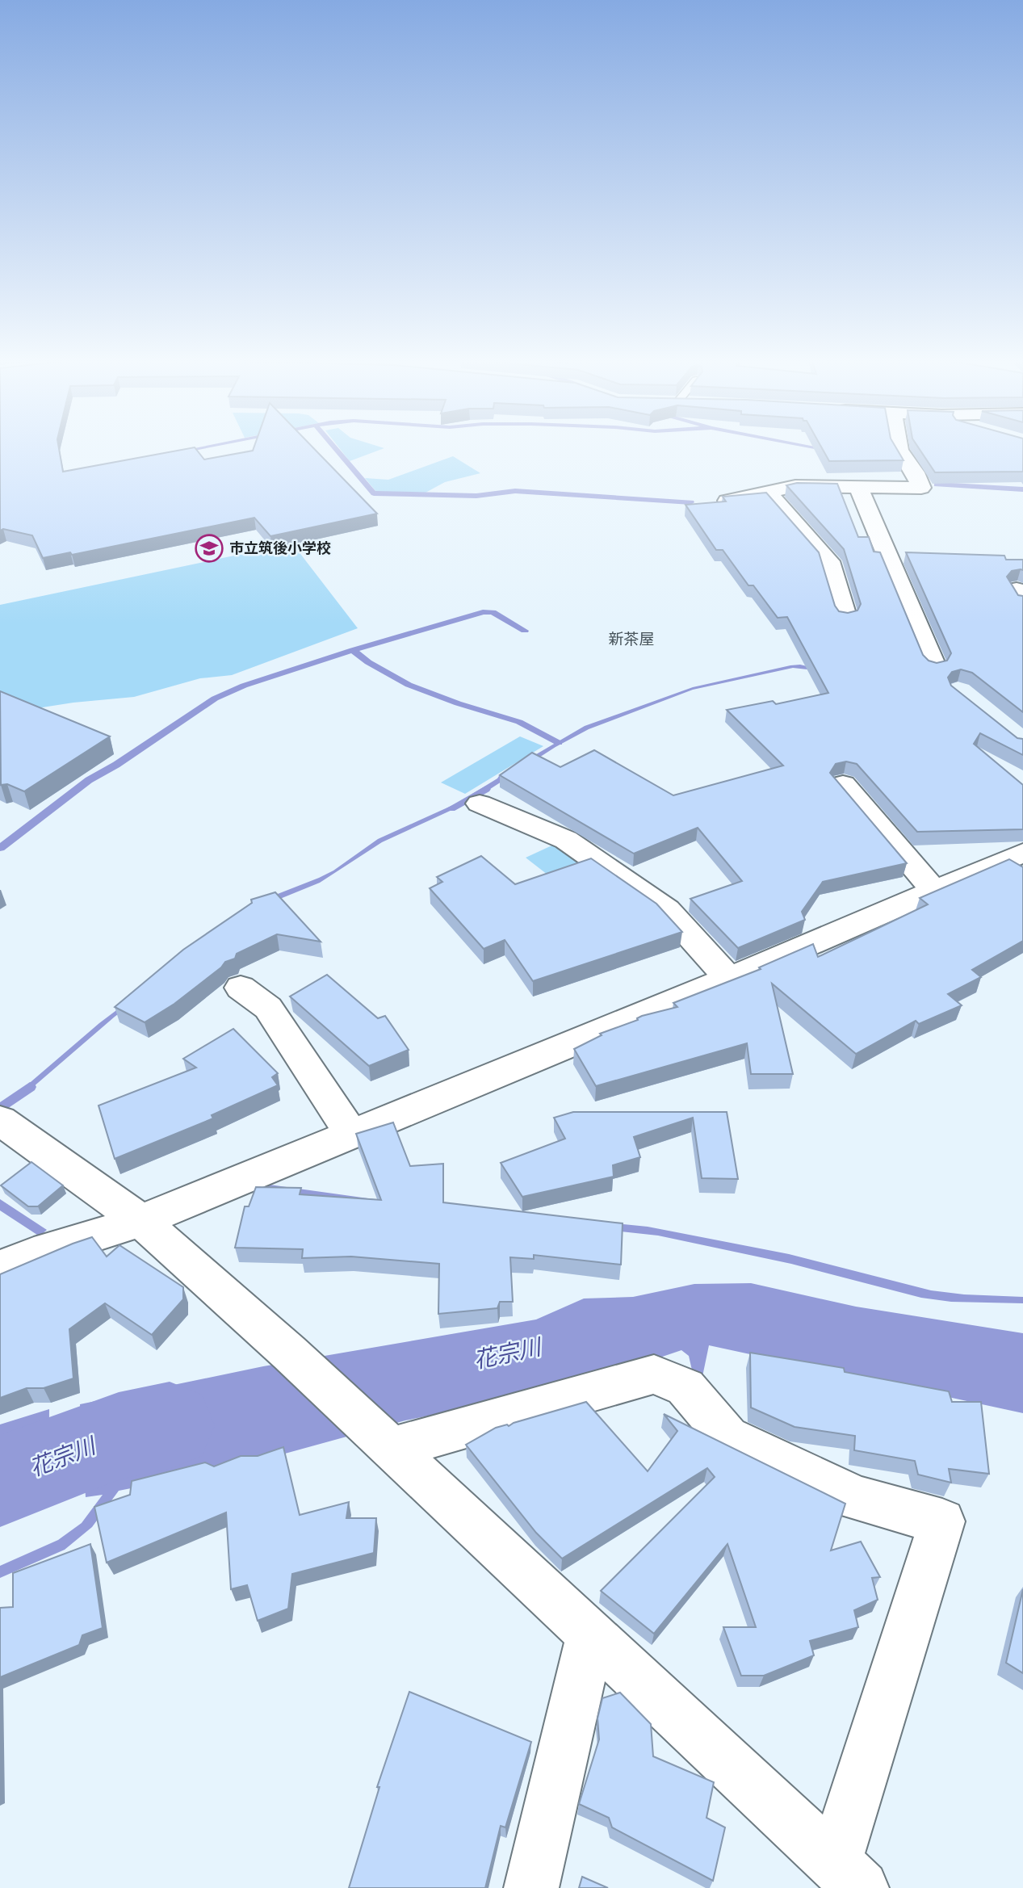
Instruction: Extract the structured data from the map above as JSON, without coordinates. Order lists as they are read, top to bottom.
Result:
{
  "districts": ["新茶屋"],
  "water": ["花宗川"],
  "places": {
    "school or university": ["市立筑後小学校"]
  }
}
